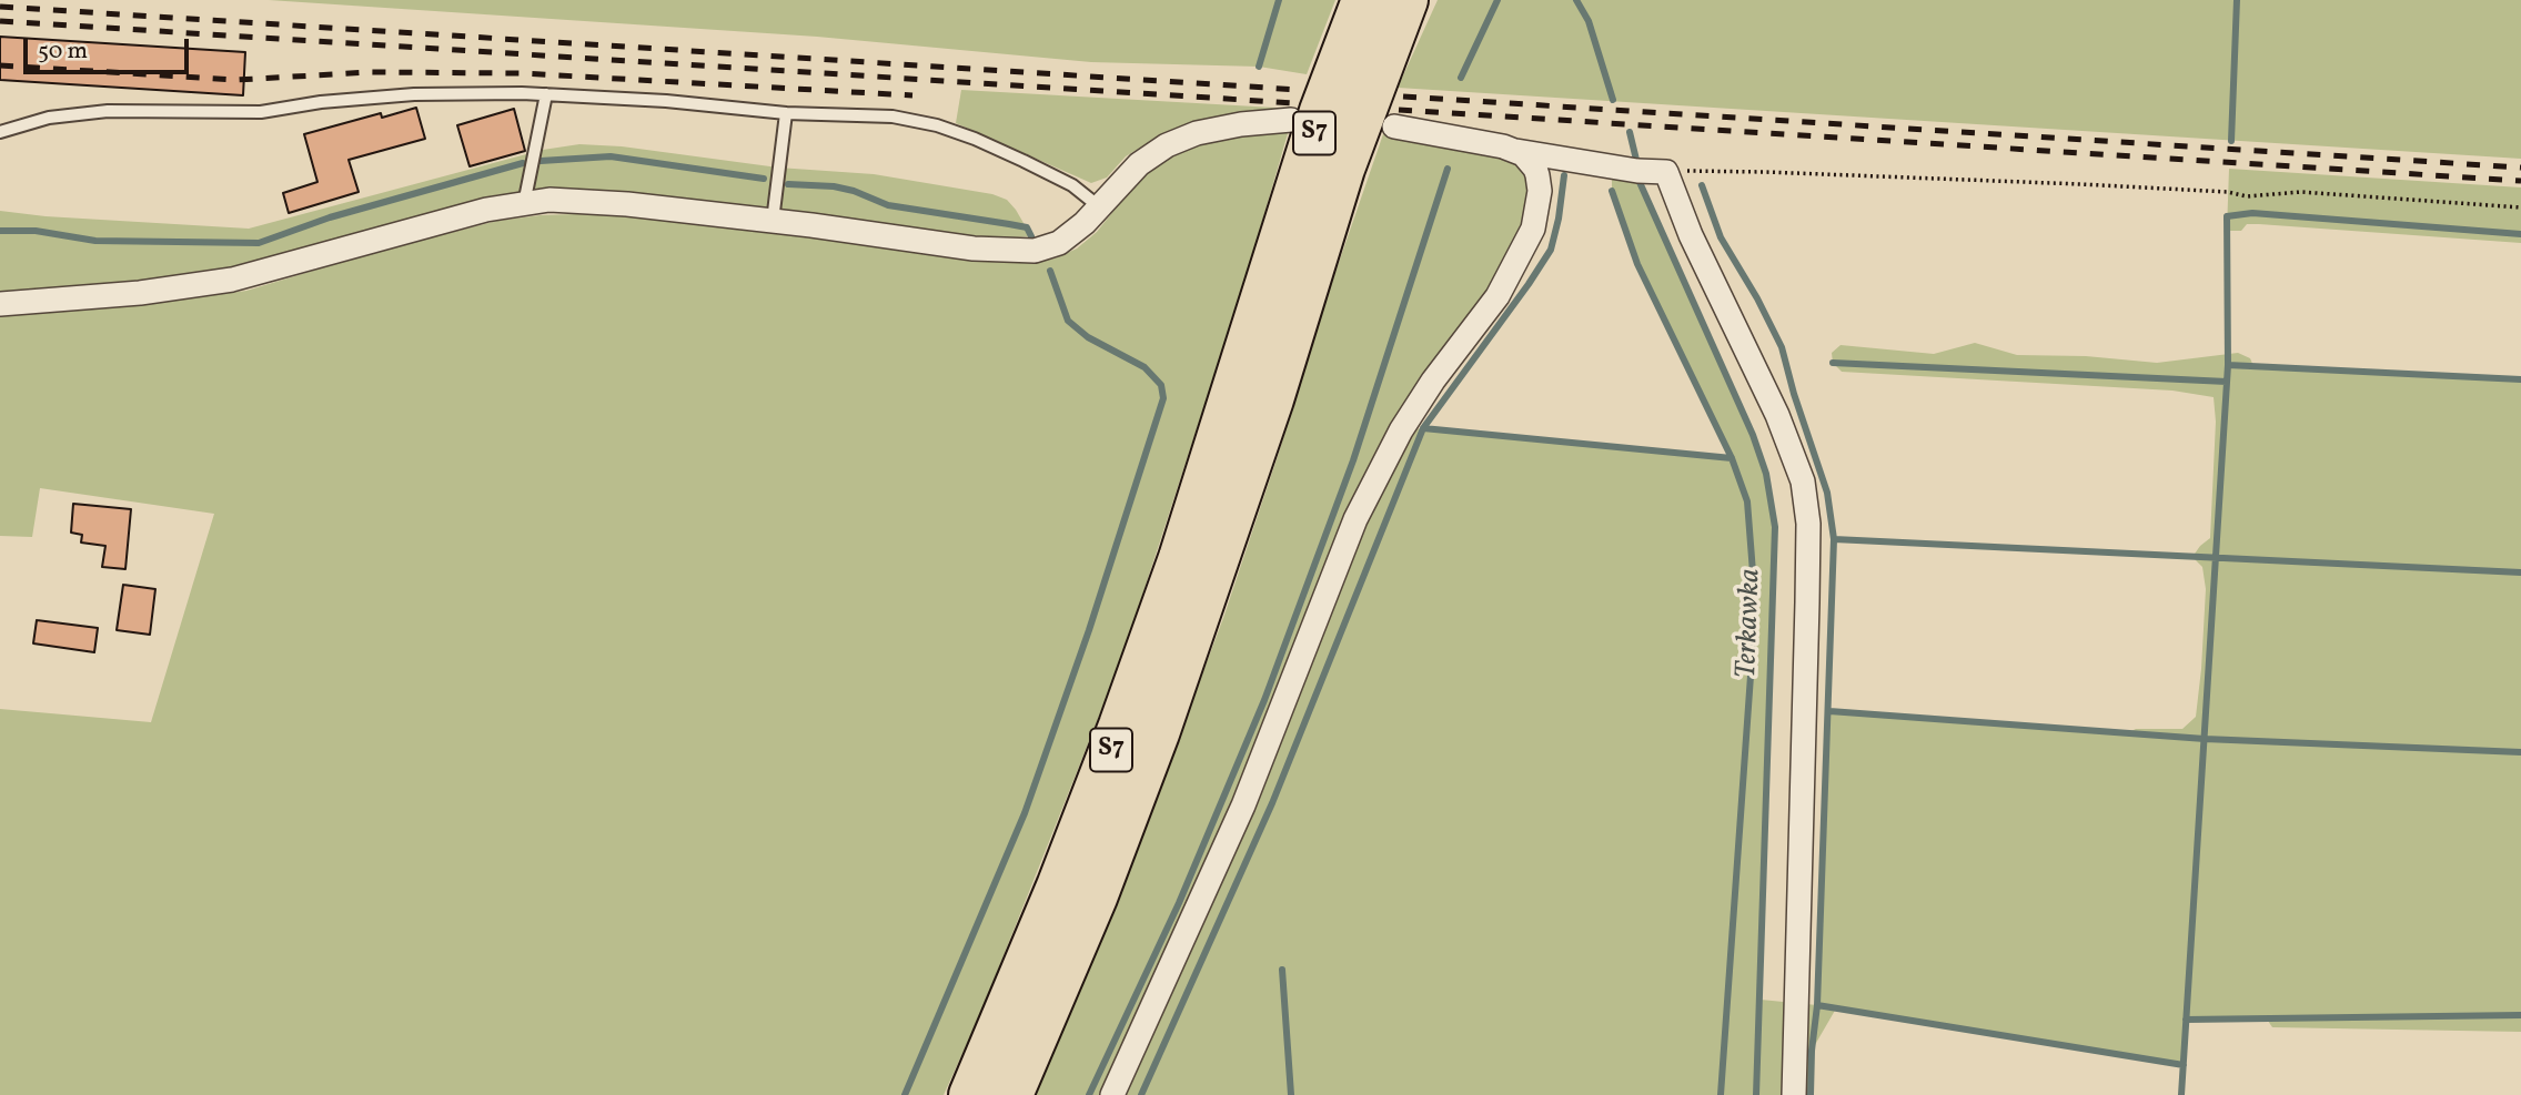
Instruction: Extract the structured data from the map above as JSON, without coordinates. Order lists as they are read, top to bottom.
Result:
{
  "streets": {
    "highway": ["S7"]
  },
  "water": ["Terkawka"],
  "scale_bar": "50 m"
}
